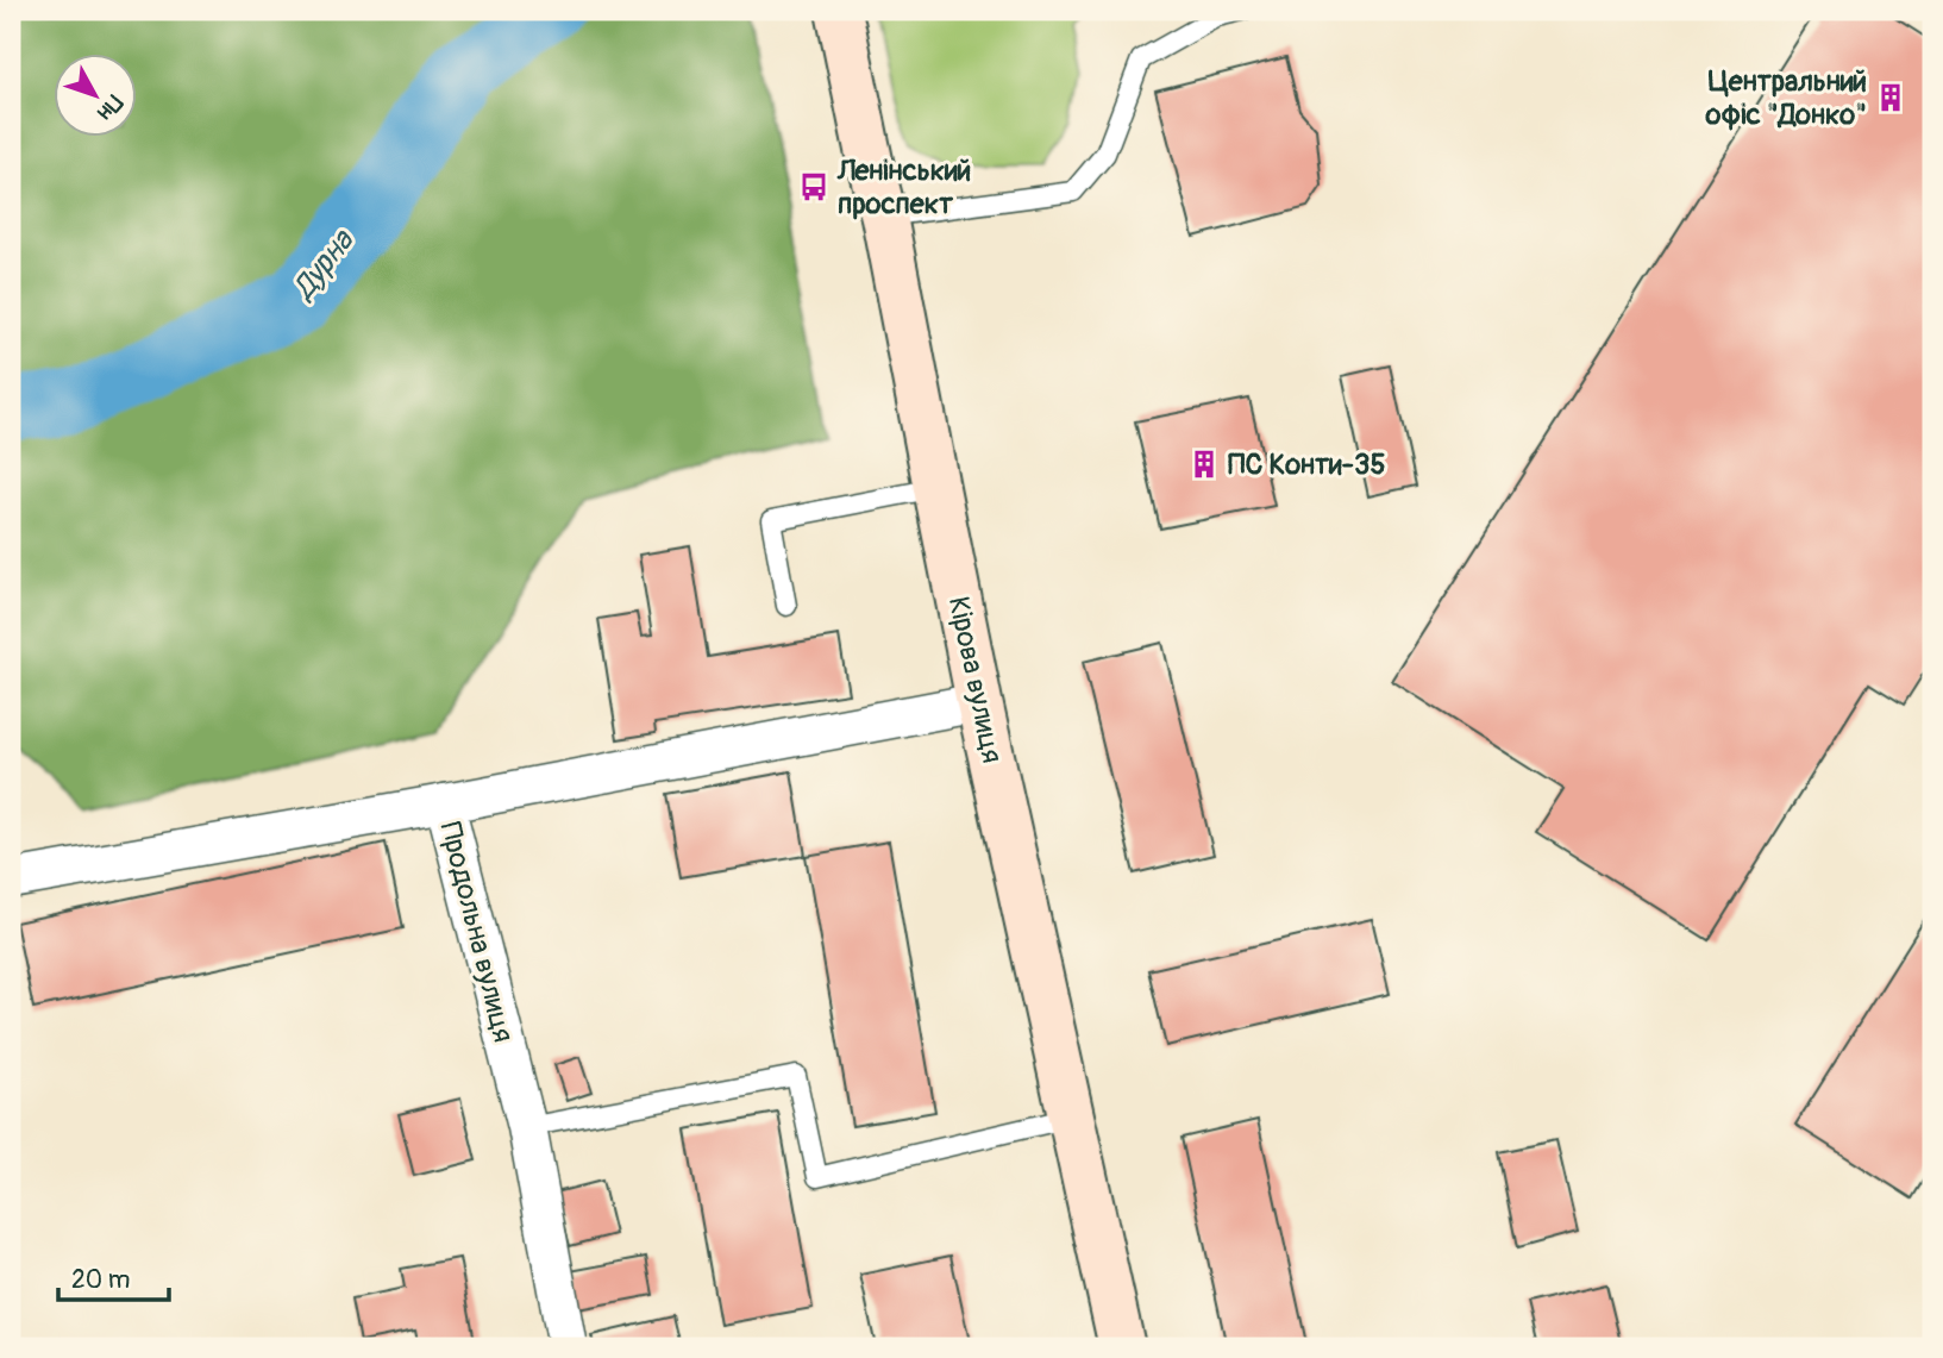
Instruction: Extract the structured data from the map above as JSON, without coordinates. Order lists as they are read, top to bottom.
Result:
{
  "streets": {
    "street": ["Кірова вулиця", "Продольна вулиця"]
  },
  "crossings": [
    ["Кірова вулиця", "Продольна вулиця"]
  ],
  "water": ["Дурна"],
  "places": {
    "building": ["Центральний офіс \"Донко\"", "ПС Конти-35"],
    "bus stop": ["Ленінський проспект"]
  },
  "scale_bar": "20 m",
  "north": "bottom right"
}
